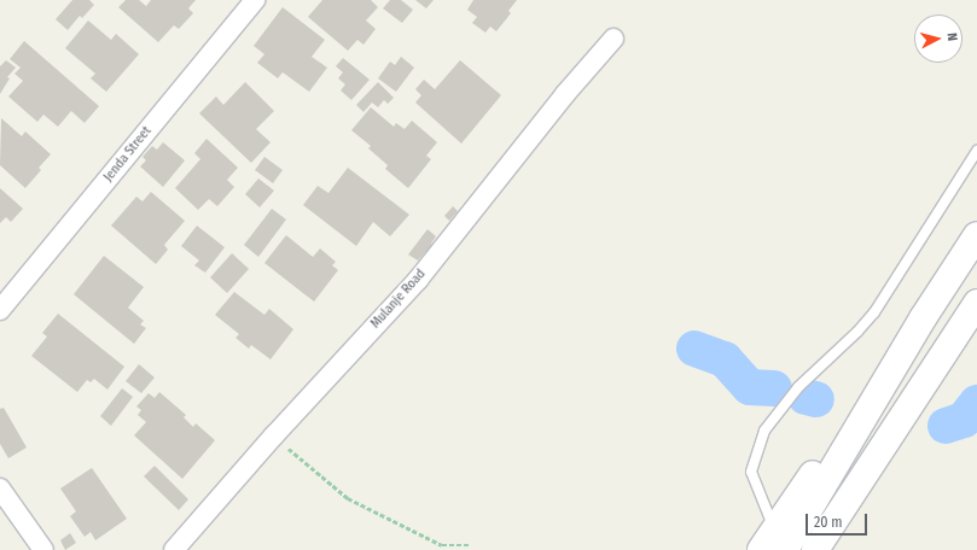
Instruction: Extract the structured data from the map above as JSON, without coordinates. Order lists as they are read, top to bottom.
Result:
{
  "streets": {
    "street": ["Jenda Street", "Mulanje Road"]
  },
  "scale_bar": "20 m",
  "north": "right"
}
